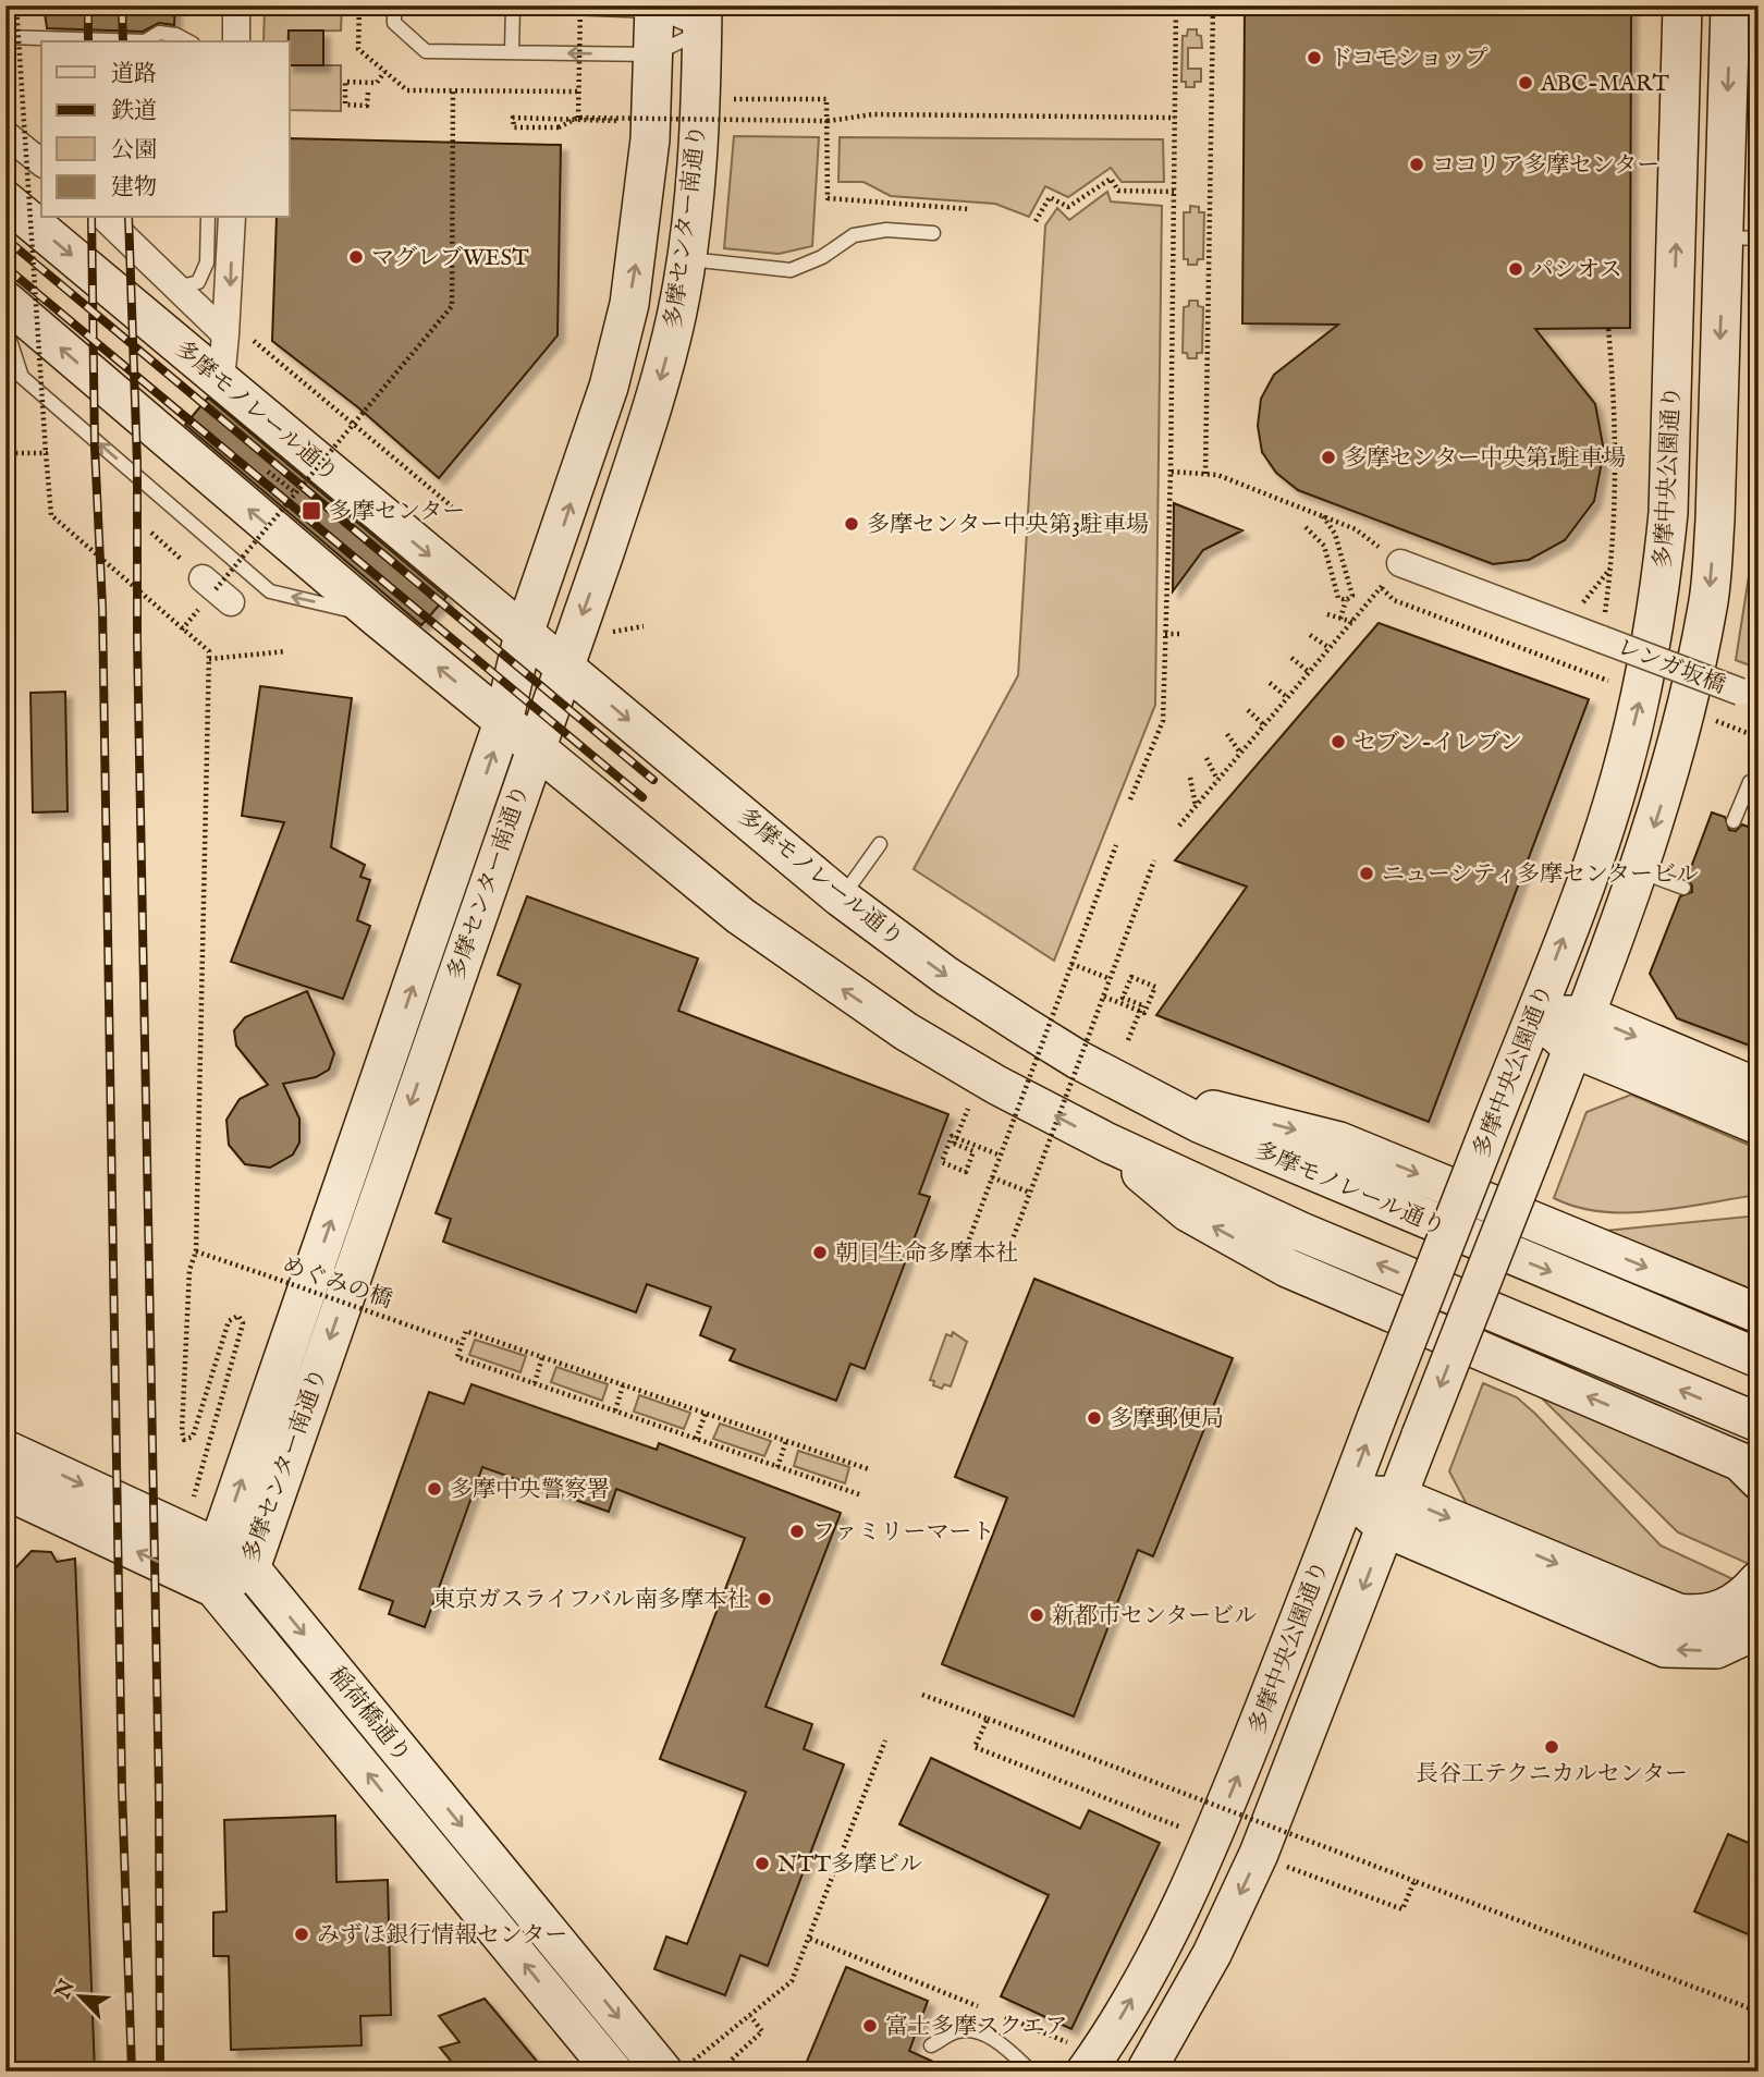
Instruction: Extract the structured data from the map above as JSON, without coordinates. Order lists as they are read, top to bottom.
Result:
{
  "streets": {
    "street": [
      "多摩センター南通り",
      "多摩モノレール通り",
      "多摩中央公園通り",
      "レンガ坂橋",
      "稲荷橋通り"
    ],
    "path": ["めぐみの橋"]
  },
  "crossings": [
    ["多摩センター南通り", "多摩モノレール通り"],
    ["多摩センター南通り", "稲荷橋通り"]
  ],
  "places": {
    "other": [
      "ドコモショップ",
      "ABC-MART",
      "ココリア多摩センター",
      "マグレブWEST",
      "パシオス",
      "多摩センター中央第1駐車場",
      "多摩センター中央第3駐車場",
      "セブン-イレブン",
      "ニューシティ多摩センタービル",
      "朝日生命多摩本社",
      "多摩郵便局",
      "多摩中央警察署",
      "ファミリーマート",
      "東京ガスライフバル南多摩本社",
      "新都市センタービル",
      "長谷工テクニカルセンター",
      "NTT多摩ビル",
      "みずほ銀行情報センター",
      "富士多摩スクエア"
    ],
    "transit": ["多摩センター"]
  },
  "legend": [
    "道路",
    "鉄道",
    "公園",
    "建物"
  ],
  "north": "top left"
}
